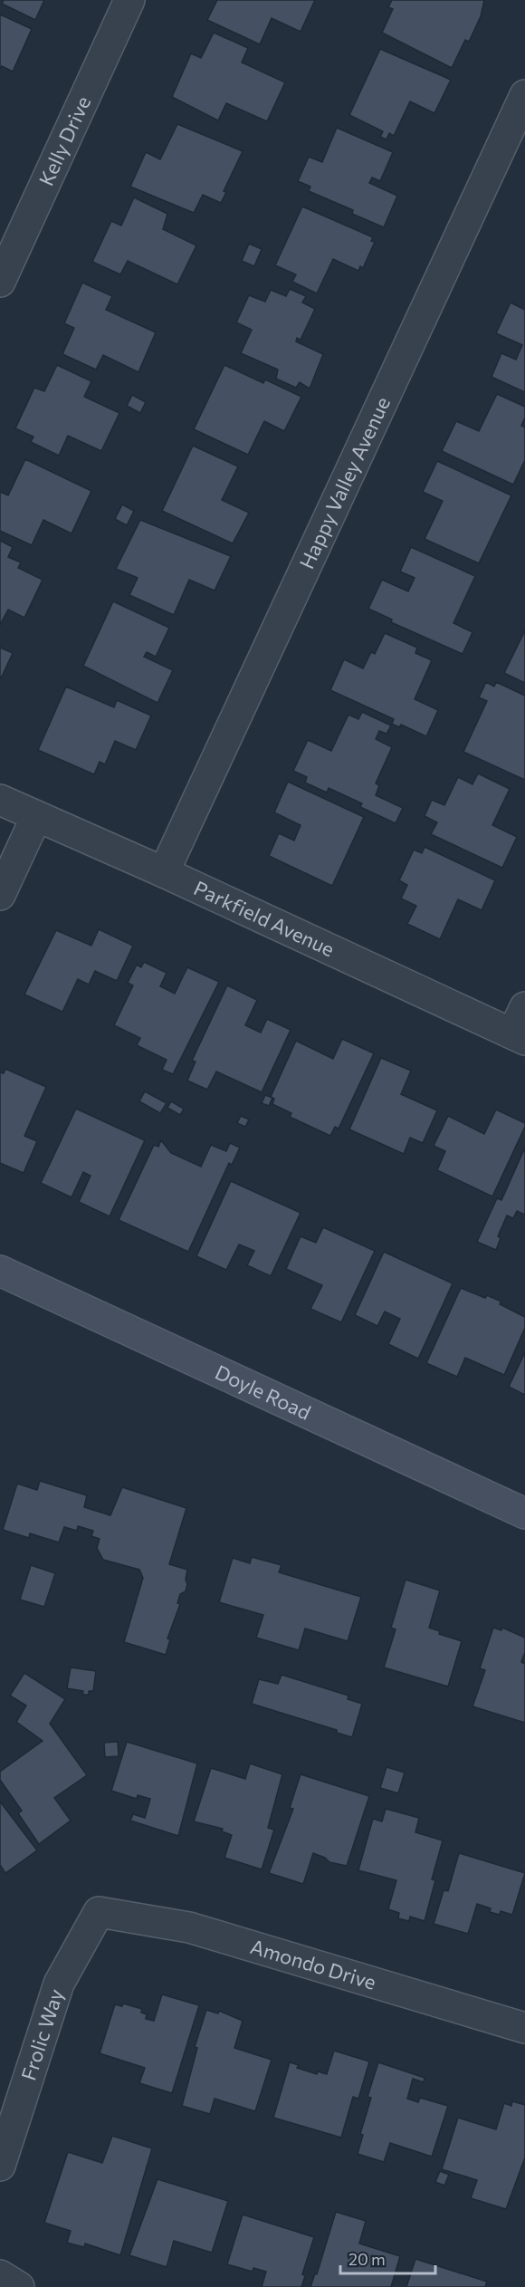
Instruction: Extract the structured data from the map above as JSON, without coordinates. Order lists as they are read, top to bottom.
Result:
{
  "streets": {
    "main road": ["Doyle Road"],
    "street": [
      "Kelly Drive",
      "Happy Valley Avenue",
      "Parkfield Avenue",
      "Amondo Drive",
      "Frolic Way"
    ]
  },
  "crossings": [
    ["Happy Valley Avenue", "Parkfield Avenue"],
    ["Amondo Drive", "Frolic Way"]
  ],
  "scale_bar": "20 m"
}
